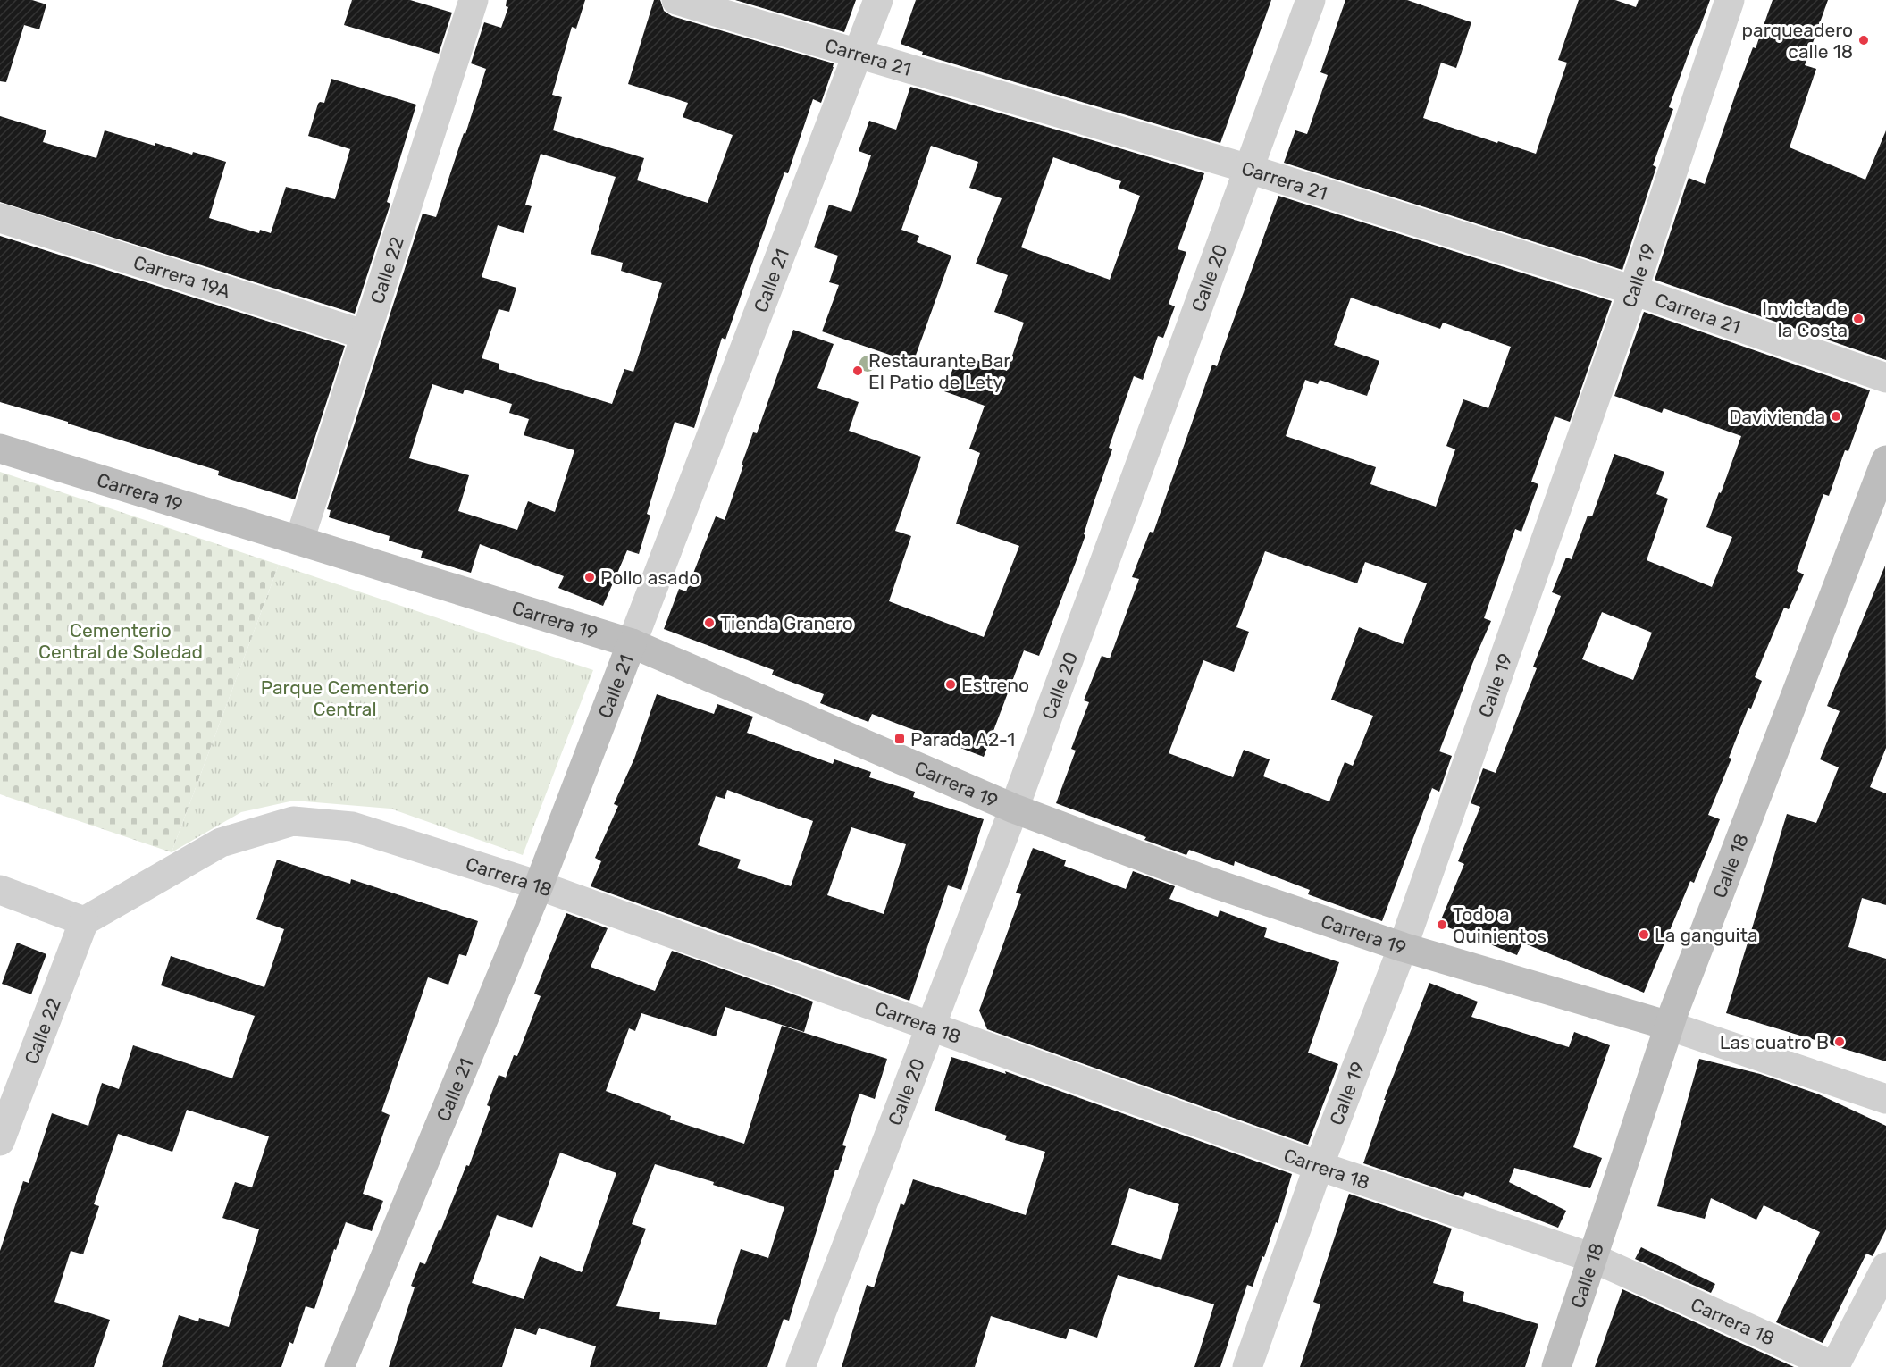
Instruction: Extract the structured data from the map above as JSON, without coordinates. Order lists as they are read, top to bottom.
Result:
{
  "streets": {
    "street": [
      "Carrera 21",
      "Calle 22",
      "Calle 19",
      "Carrera 19A",
      "Calle 20",
      "Calle 21",
      "Carrera 19",
      "Calle 18",
      "Carrera 18"
    ]
  },
  "crossings": [
    ["Carrera 21", "Calle 19"],
    ["Carrera 21", "Calle 20"],
    ["Carrera 21", "Calle 21"],
    ["Calle 22", "Carrera 19A"],
    ["Calle 22", "Carrera 19"],
    ["Calle 22", "Carrera 18"],
    ["Calle 19", "Carrera 19"],
    ["Calle 19", "Carrera 18"],
    ["Calle 20", "Carrera 19"],
    ["Calle 20", "Carrera 18"],
    ["Calle 21", "Carrera 19"],
    ["Calle 21", "Carrera 18"],
    ["Carrera 19", "Calle 18"],
    ["Calle 18", "Carrera 18"]
  ],
  "parks": ["Cementerio Central de Soledad", "Parque Cementerio Central"],
  "places": {
    "other": [
      "parqueadero calle 18",
      "Invicta de la Costa",
      "Restaurante Bar El Patio de Lety",
      "Davivienda",
      "Pollo asado",
      "Tienda Granero",
      "Estreno",
      "Todo a Quinientos",
      "La ganguita",
      "Las cuatro B"
    ],
    "transit": ["Parada A2-1"]
  }
}
